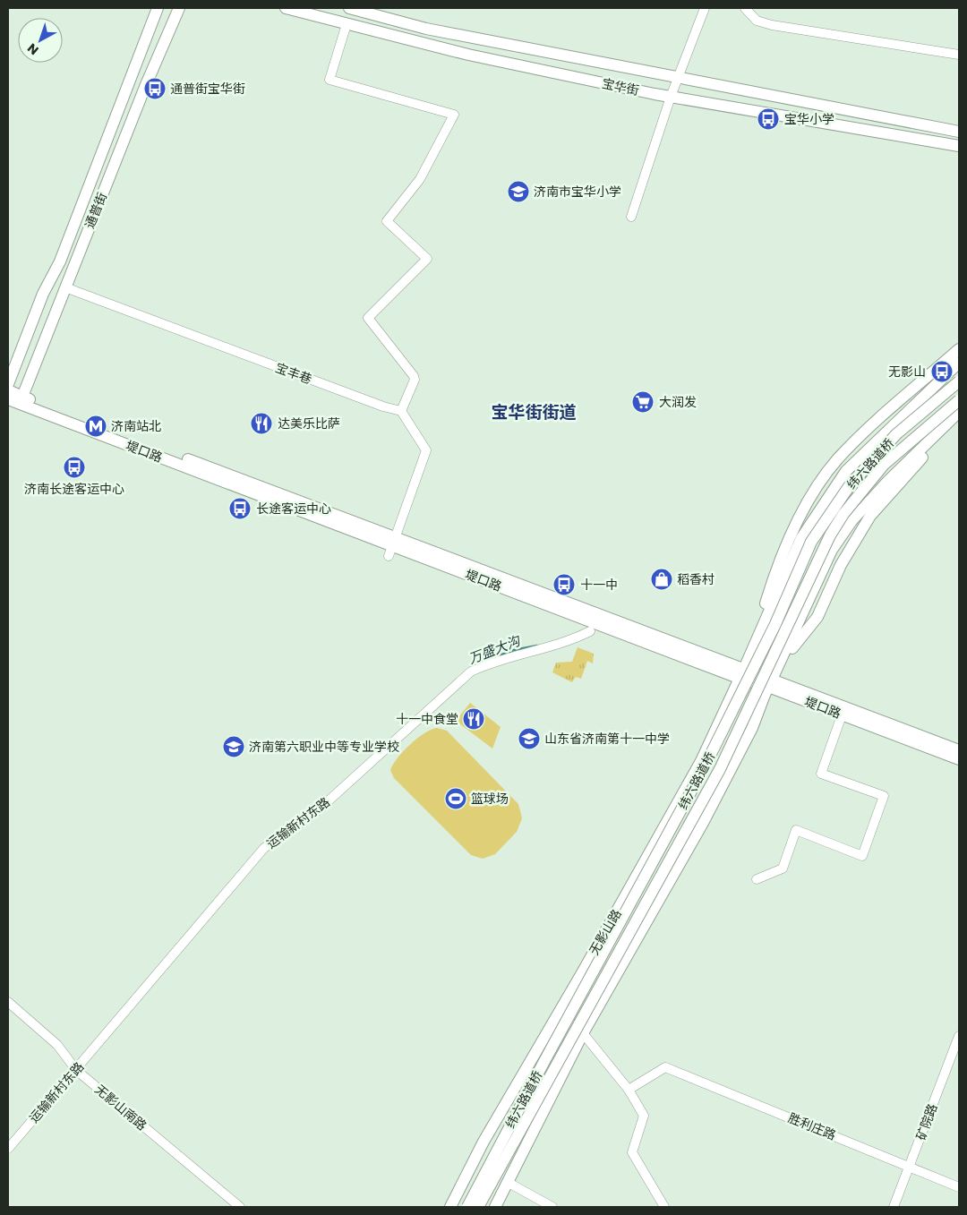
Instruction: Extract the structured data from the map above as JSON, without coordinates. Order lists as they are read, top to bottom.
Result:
{
  "streets": {
    "main road": [
      "宝华街",
      "通普街",
      "堤口路",
      "纬六路道桥",
      "无影山路"
    ],
    "street": [
      "宝丰巷",
      "运输新村东路",
      "无影山南路",
      "矿院路",
      "胜利庄路"
    ]
  },
  "crossings": [
    ["通普街", "宝丰巷"],
    ["通普街", "堤口路"],
    ["堤口路", "无影山路"],
    ["运输新村东路", "无影山南路"],
    ["矿院路", "胜利庄路"]
  ],
  "districts": ["宝华街街道"],
  "water": ["万盛大沟"],
  "places": {
    "bus stop": [
      "通普街宝华街",
      "宝华小学",
      "无影山",
      "济南长途客运中心",
      "长途客运中心",
      "十一中"
    ],
    "school or university": ["济南市宝华小学", "山东省济南第十一中学", "济南第六职业中等专业学校"],
    "supermarket": ["大润发"],
    "restaurant": ["达美乐比萨", "十一中食堂"],
    "metro station": ["济南站北"],
    "shop": ["稻香村"],
    "sports": ["篮球场"]
  },
  "north": "bottom left"
}
